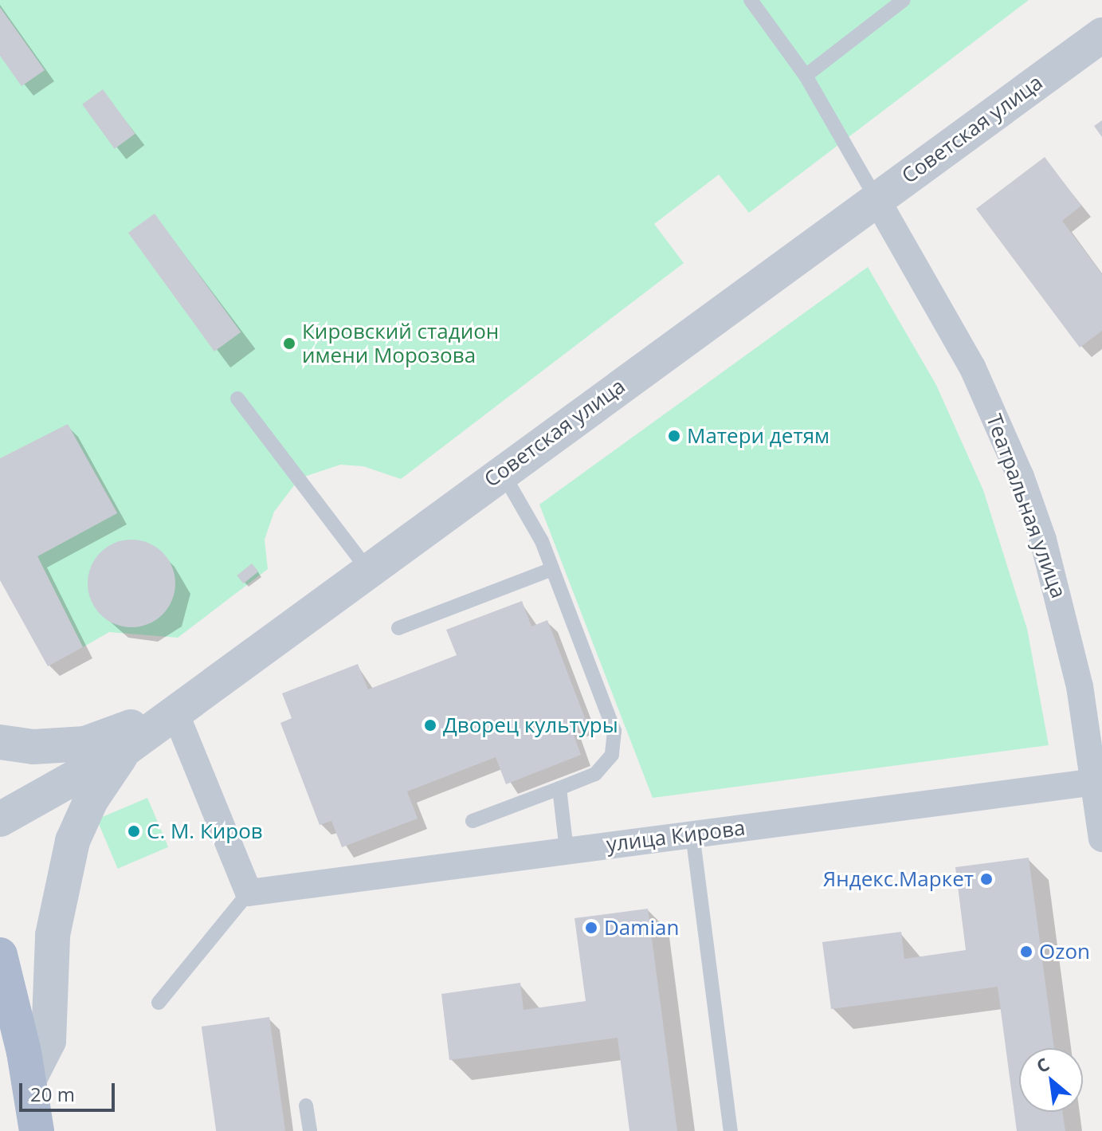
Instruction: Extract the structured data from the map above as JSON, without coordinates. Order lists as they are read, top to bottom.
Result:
{
  "streets": {
    "street": ["Советская улица", "Театральная улица", "улица Кирова"]
  },
  "crossings": [
    ["Советская улица", "Театральная улица"],
    ["Театральная улица", "улица Кирова"]
  ],
  "places": [
    "Кировский стадион имени Морозова",
    "Матери детям",
    "Дворец культуры",
    "С. М. Киров",
    "Яндекс.Маркет",
    "Damian",
    "Ozon"
  ],
  "scale_bar": "20 m",
  "north": "top left"
}
